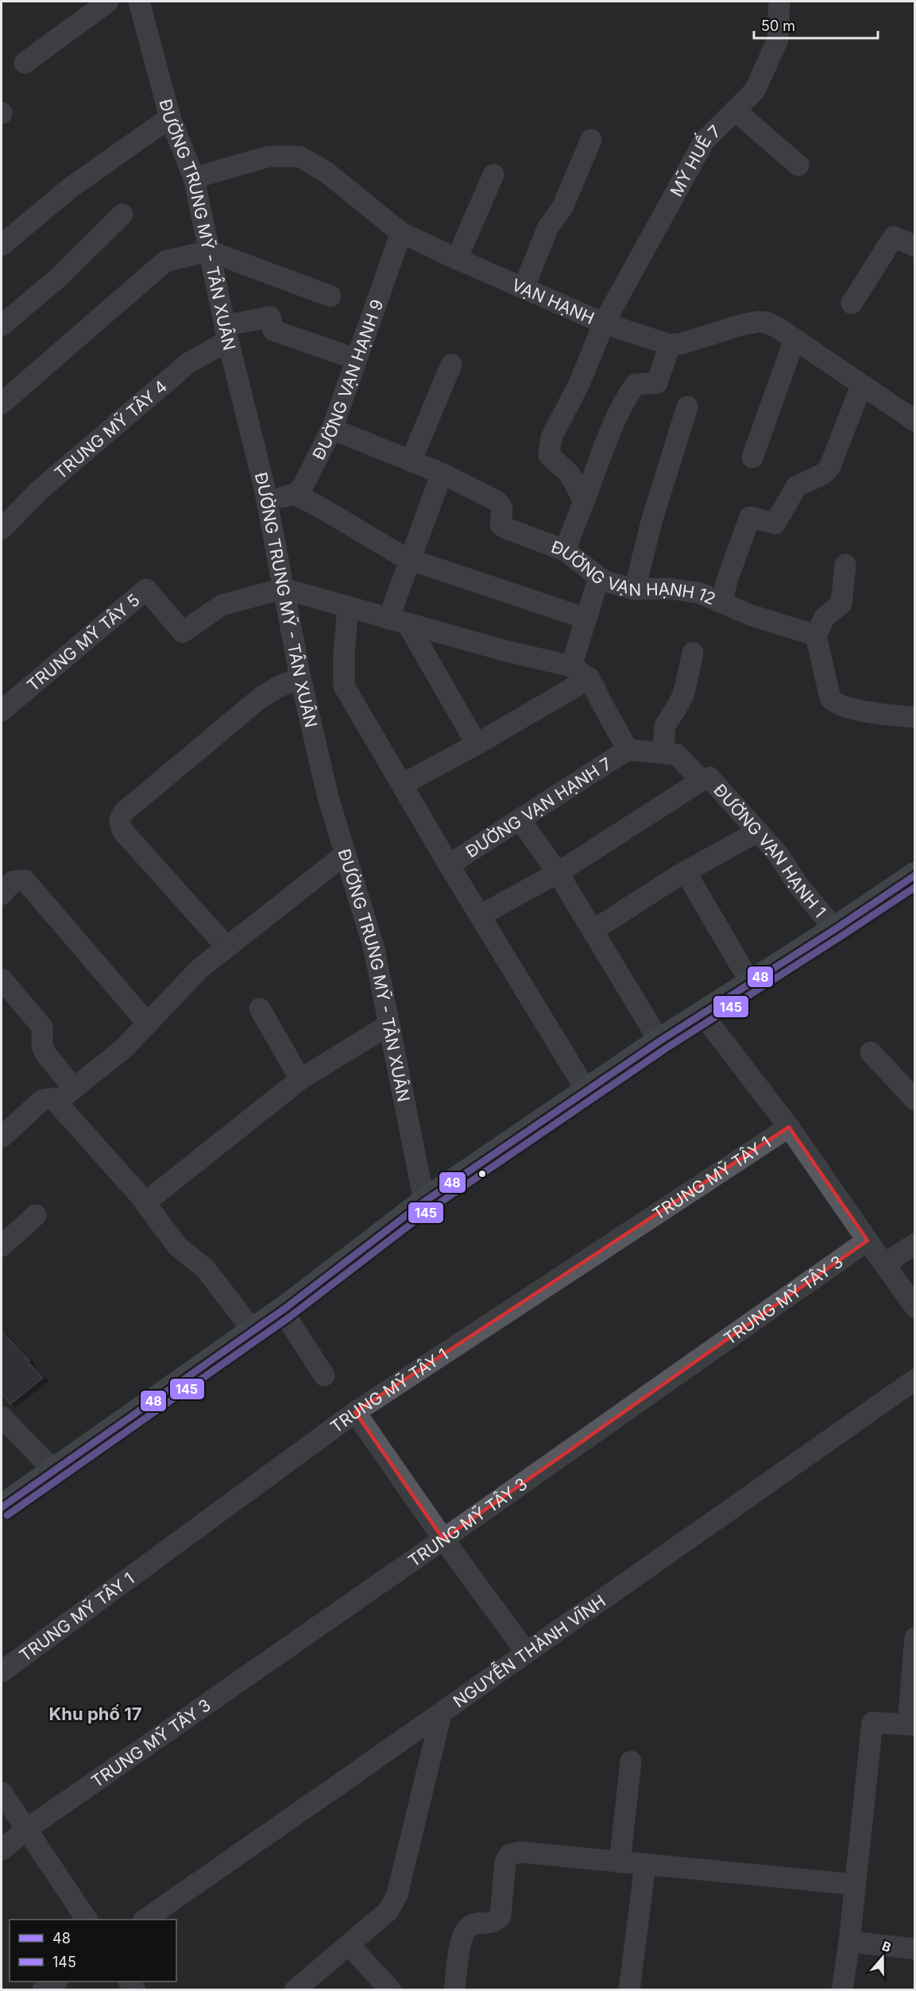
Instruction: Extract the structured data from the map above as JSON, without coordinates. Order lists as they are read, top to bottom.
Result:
{
  "streets": {
    "street": [
      "MỸ HUẾ 7",
      "ĐƯỜNG TRUNG MỸ - TÂN XUÂN",
      "VẠN HẠNH",
      "ĐƯỜNG VẠN HẠNH 9",
      "TRUNG MỸ TÂY 4",
      "ĐƯỜNG VẠN HẠNH 12",
      "TRUNG MỸ TÂY 5",
      "ĐƯỜNG VẠN HẠNH 7",
      "ĐƯỜNG VẠN HẠNH 1",
      "TRUNG MỸ TÂY 1",
      "TRUNG MỸ TÂY 3",
      "NGUYỄN THÀNH VĨNH"
    ]
  },
  "crossings": [
    ["MỸ HUẾ 7", "VẠN HẠNH"],
    ["ĐƯỜNG TRUNG MỸ - TÂN XUÂN", "VẠN HẠNH"],
    ["ĐƯỜNG TRUNG MỸ - TÂN XUÂN", "TRUNG MỸ TÂY 4"],
    ["ĐƯỜNG TRUNG MỸ - TÂN XUÂN", "TRUNG MỸ TÂY 5"],
    ["VẠN HẠNH", "ĐƯỜNG VẠN HẠNH 9"],
    ["ĐƯỜNG VẠN HẠNH 9", "TRUNG MỸ TÂY 4"],
    ["ĐƯỜNG VẠN HẠNH 9", "ĐƯỜNG VẠN HẠNH 12"],
    ["ĐƯỜNG VẠN HẠNH 7", "ĐƯỜNG VẠN HẠNH 1"]
  ],
  "districts": ["Khu phố 17"],
  "lines": ["transit line 48", "transit line 145"],
  "legend": ["48", "145"],
  "scale_bar": "50 m",
  "north": "top"
}
